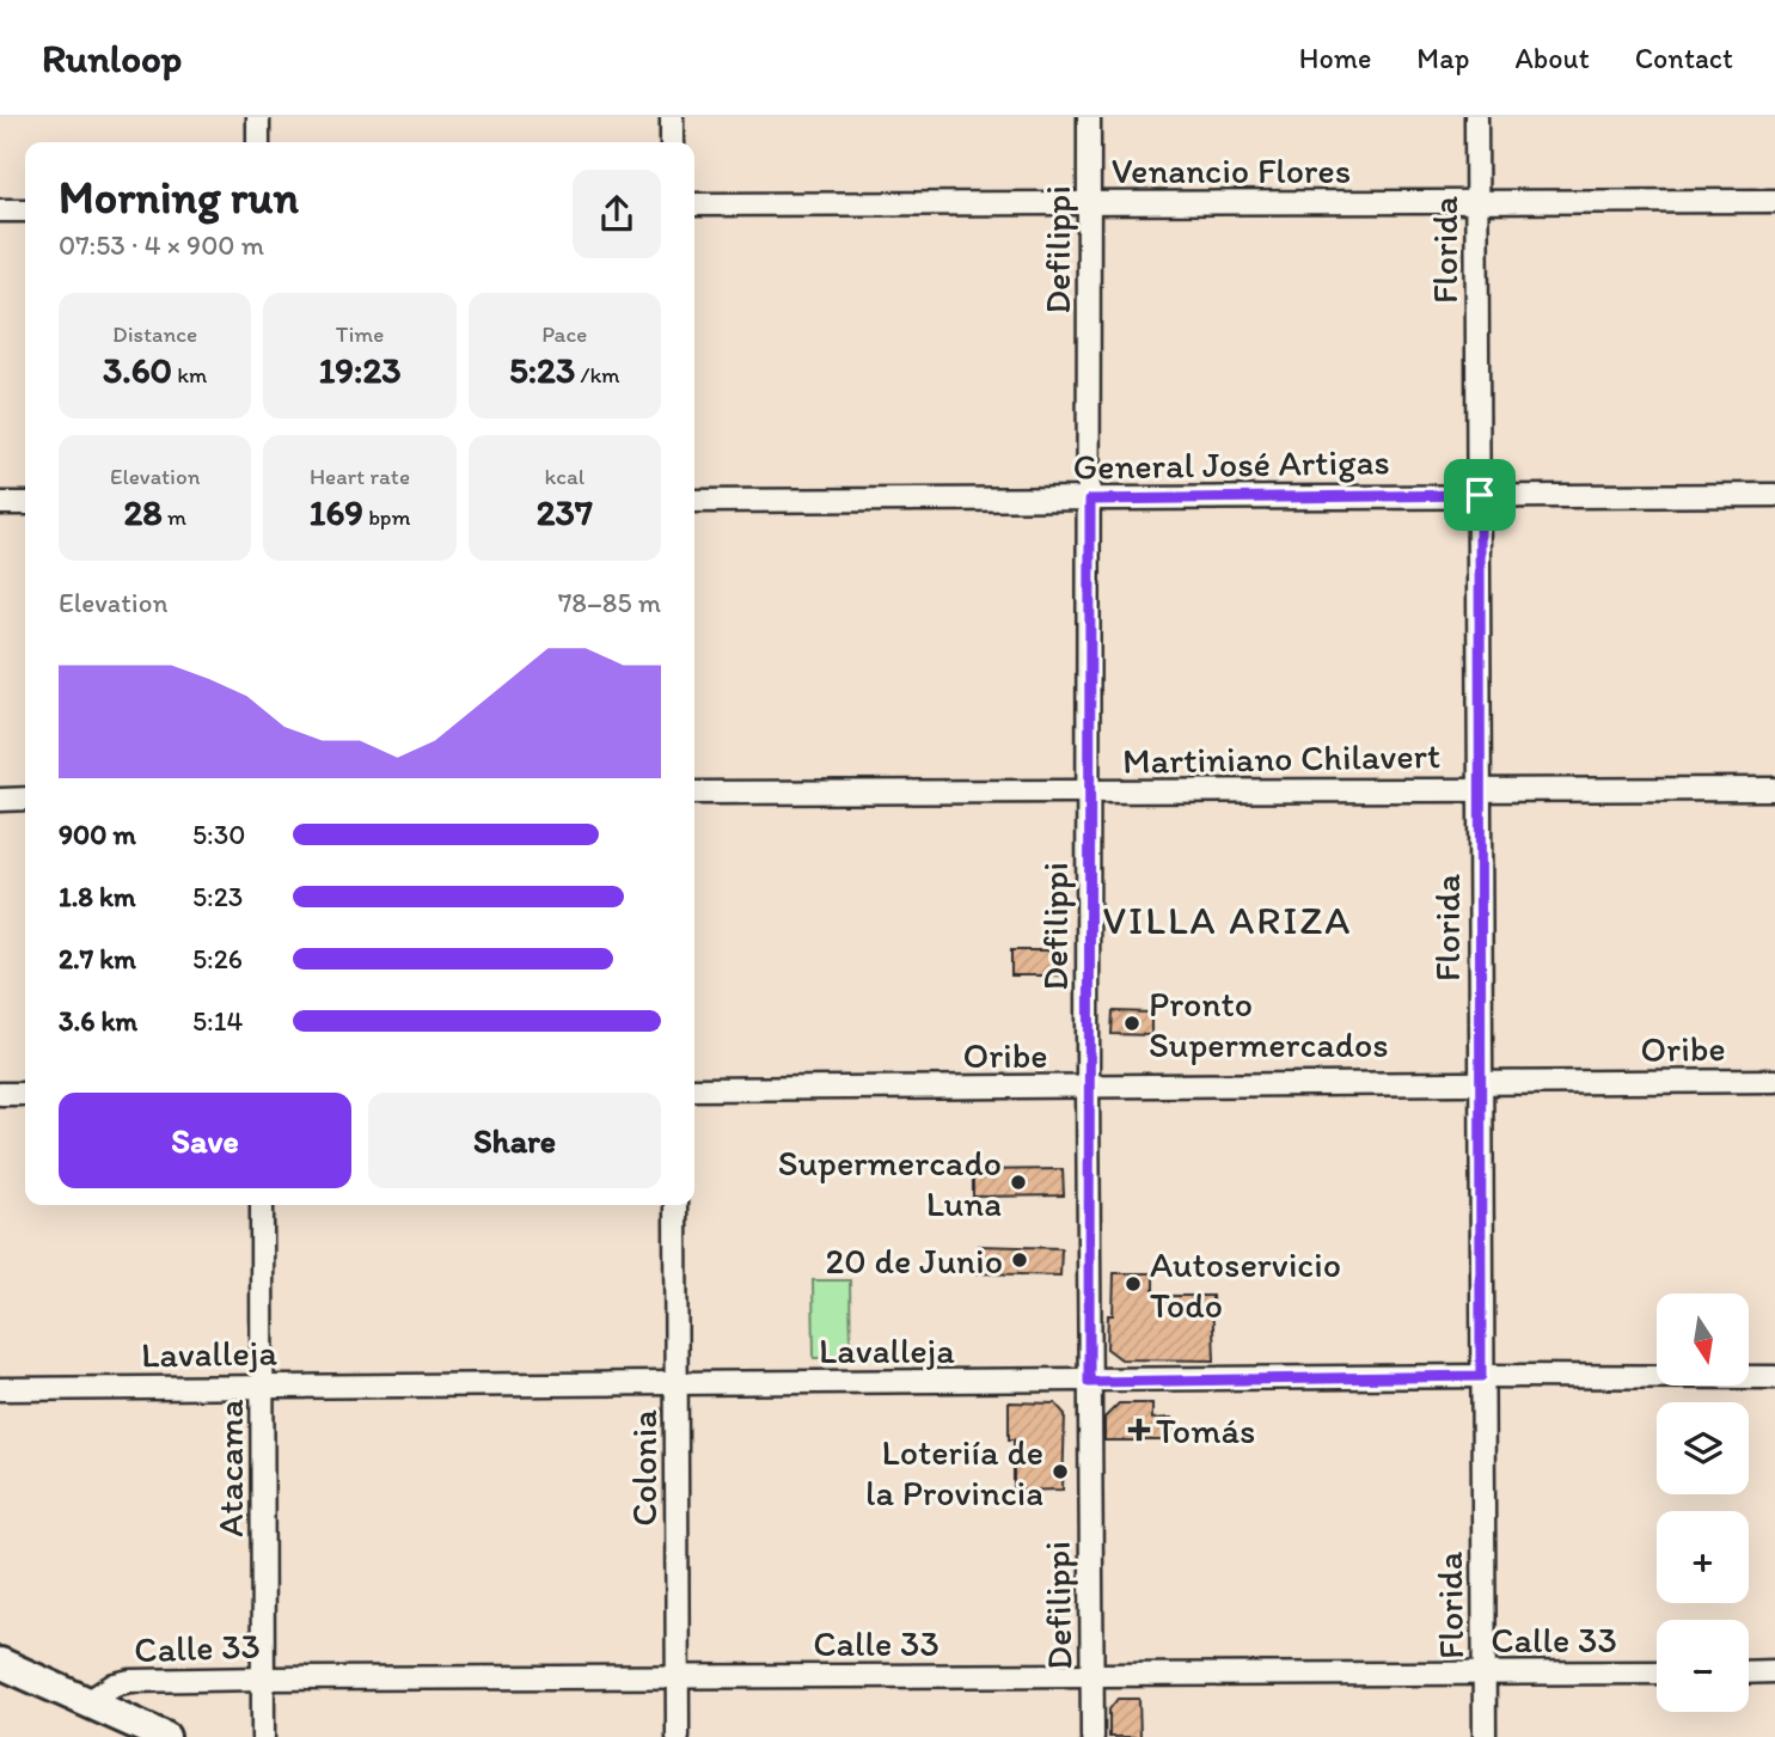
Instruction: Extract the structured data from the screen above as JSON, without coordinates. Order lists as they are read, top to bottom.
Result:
{
  "streets": {
    "street": [
      "Venancio Flores",
      "Defilippi",
      "Florida",
      "General José Artigas",
      "Martiniano Chilavert",
      "Oribe",
      "Lavalleja",
      "Atacama",
      "Colonia",
      "Calle 33"
    ]
  },
  "crossings": [
    ["Venancio Flores", "Defilippi"],
    ["Venancio Flores", "Florida"],
    ["Defilippi", "General José Artigas"],
    ["Defilippi", "Martiniano Chilavert"],
    ["Defilippi", "Oribe"],
    ["Defilippi", "Lavalleja"],
    ["Defilippi", "Calle 33"],
    ["Florida", "General José Artigas"],
    ["Florida", "Martiniano Chilavert"],
    ["Florida", "Oribe"],
    ["Florida", "Lavalleja"],
    ["Florida", "Calle 33"],
    ["Lavalleja", "Atacama"],
    ["Lavalleja", "Colonia"],
    ["Atacama", "Calle 33"],
    ["Colonia", "Calle 33"]
  ],
  "districts": ["VILLA ARIZA"],
  "places": {
    "other": [
      "Pronto Supermercados",
      "Supermercado Luna",
      "20 de Junio",
      "Autoservicio Todo",
      "Loteriía de la Provincia"
    ],
    "health": ["Tomás"]
  },
  "north": "bottom",
  "page": {
    "header": "Runloop",
    "nav": [
      "Home",
      "Map",
      "About",
      "Contact"
    ],
    "heading": ["Morning run", "07:53 · 4 × 900 m"],
    "stats": [
      ["Distance", "3.60 km"],
      ["Time", "19:23"],
      ["Pace", "5:23 /km"],
      ["Elevation", "28 m"],
      ["Heart rate", "169 bpm"],
      ["kcal", "237"]
    ],
    "chart": ["Elevation", "78–85 m"],
    "list": [
      {
        "name": "900 m",
        "note": "5:30"
      },
      {
        "name": "1.8 km",
        "note": "5:23"
      },
      {
        "name": "2.7 km",
        "note": "5:26"
      },
      {
        "name": "3.6 km",
        "note": "5:14"
      }
    ],
    "buttons": ["Save", "Share"],
    "map_buttons": ["+", "−"]
  }
}
